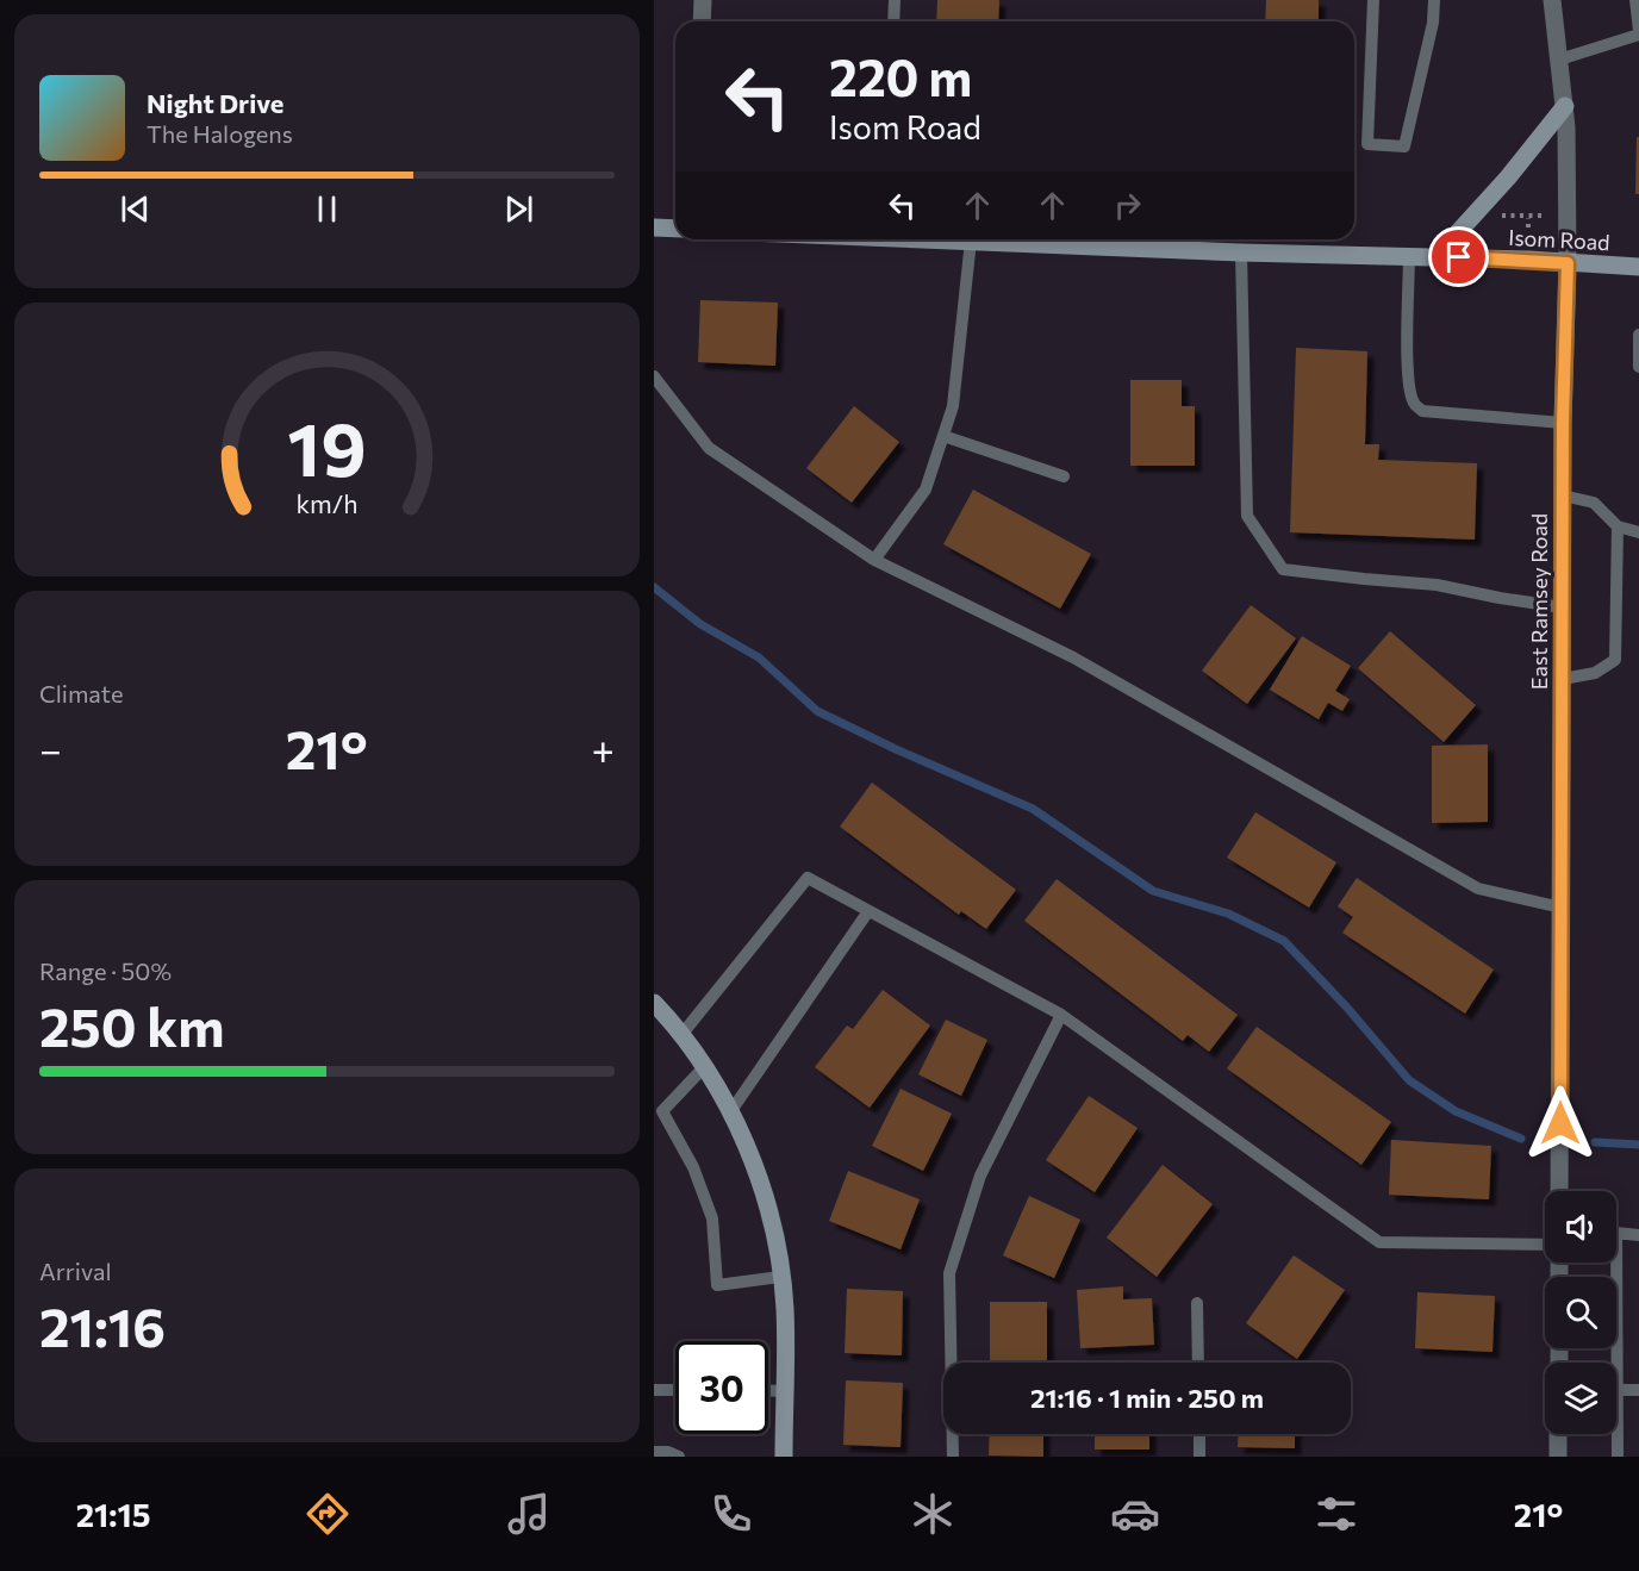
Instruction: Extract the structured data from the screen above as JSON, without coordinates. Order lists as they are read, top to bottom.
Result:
{
  "streets": {
    "street": ["Isom Road", "East Ramsey Road"]
  },
  "crossings": [
    ["Isom Road", "East Ramsey Road"]
  ],
  "page": {
    "turn": ["220 m", "Isom Road"],
    "song": ["Night Drive", "The Halogens"],
    "tile": [
      "Climate",
      ["Range · 50%", "250 km"],
      ["Arrival", "21:16"]
    ],
    "heat": ["−", "21°", "+"],
    "limit": "30",
    "trip": "21:16 · 1 min · 250 m",
    "tabs": ["21:15", "21°"],
    "gauge": ["19", "km/h"]
  }
}
